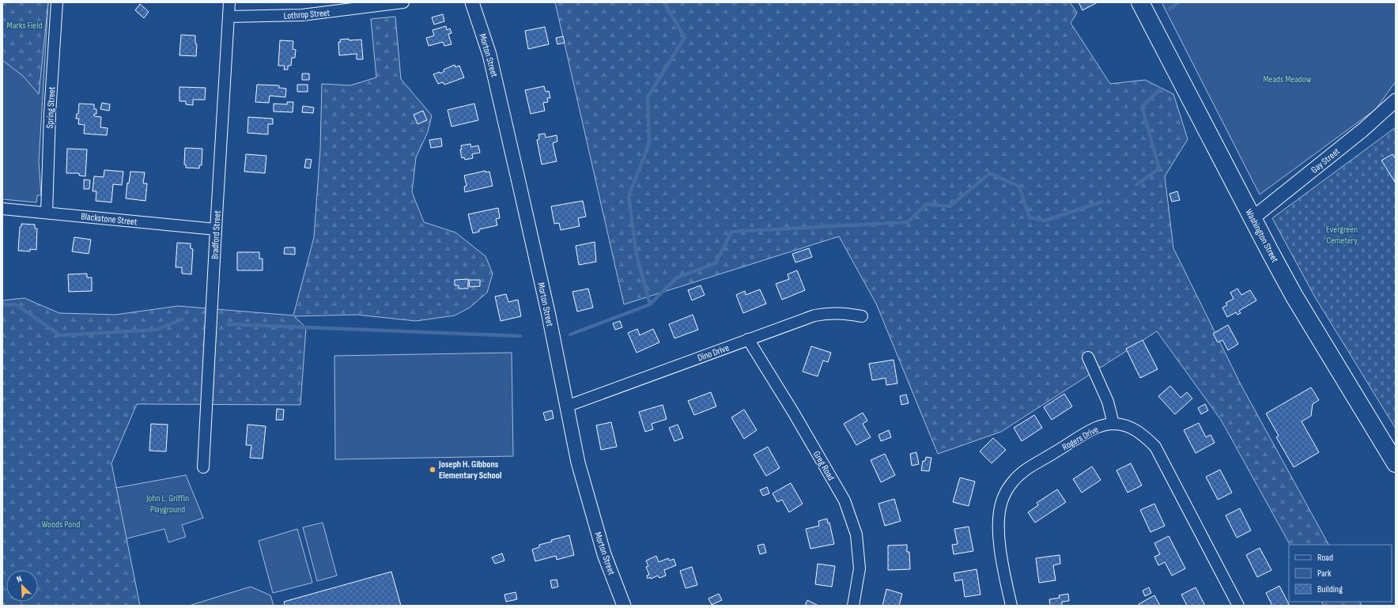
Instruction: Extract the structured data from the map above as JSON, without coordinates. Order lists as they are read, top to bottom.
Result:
{
  "streets": {
    "main road": ["Washington Street"],
    "street": [
      "Lothrop Street",
      "Morton Street",
      "Spring Street",
      "Gay Street",
      "Blackstone Street",
      "Bradford Street",
      "Dino Drive",
      "Rogers Drive",
      "Greg Road"
    ]
  },
  "crossings": [
    ["Lothrop Street", "Bradford Street"],
    ["Morton Street", "Dino Drive"],
    ["Spring Street", "Blackstone Street"],
    ["Gay Street", "Washington Street"],
    ["Blackstone Street", "Bradford Street"],
    ["Dino Drive", "Greg Road"]
  ],
  "parks": [
    "Marks Field",
    "Meads Meadow",
    "Evergreen Cemetery",
    "John L. Griffin Playground",
    "Woods Pond"
  ],
  "places": ["Joseph H. Gibbons Elementary School"],
  "legend": ["Road", "Park", "Building"],
  "north": "top left"
}
